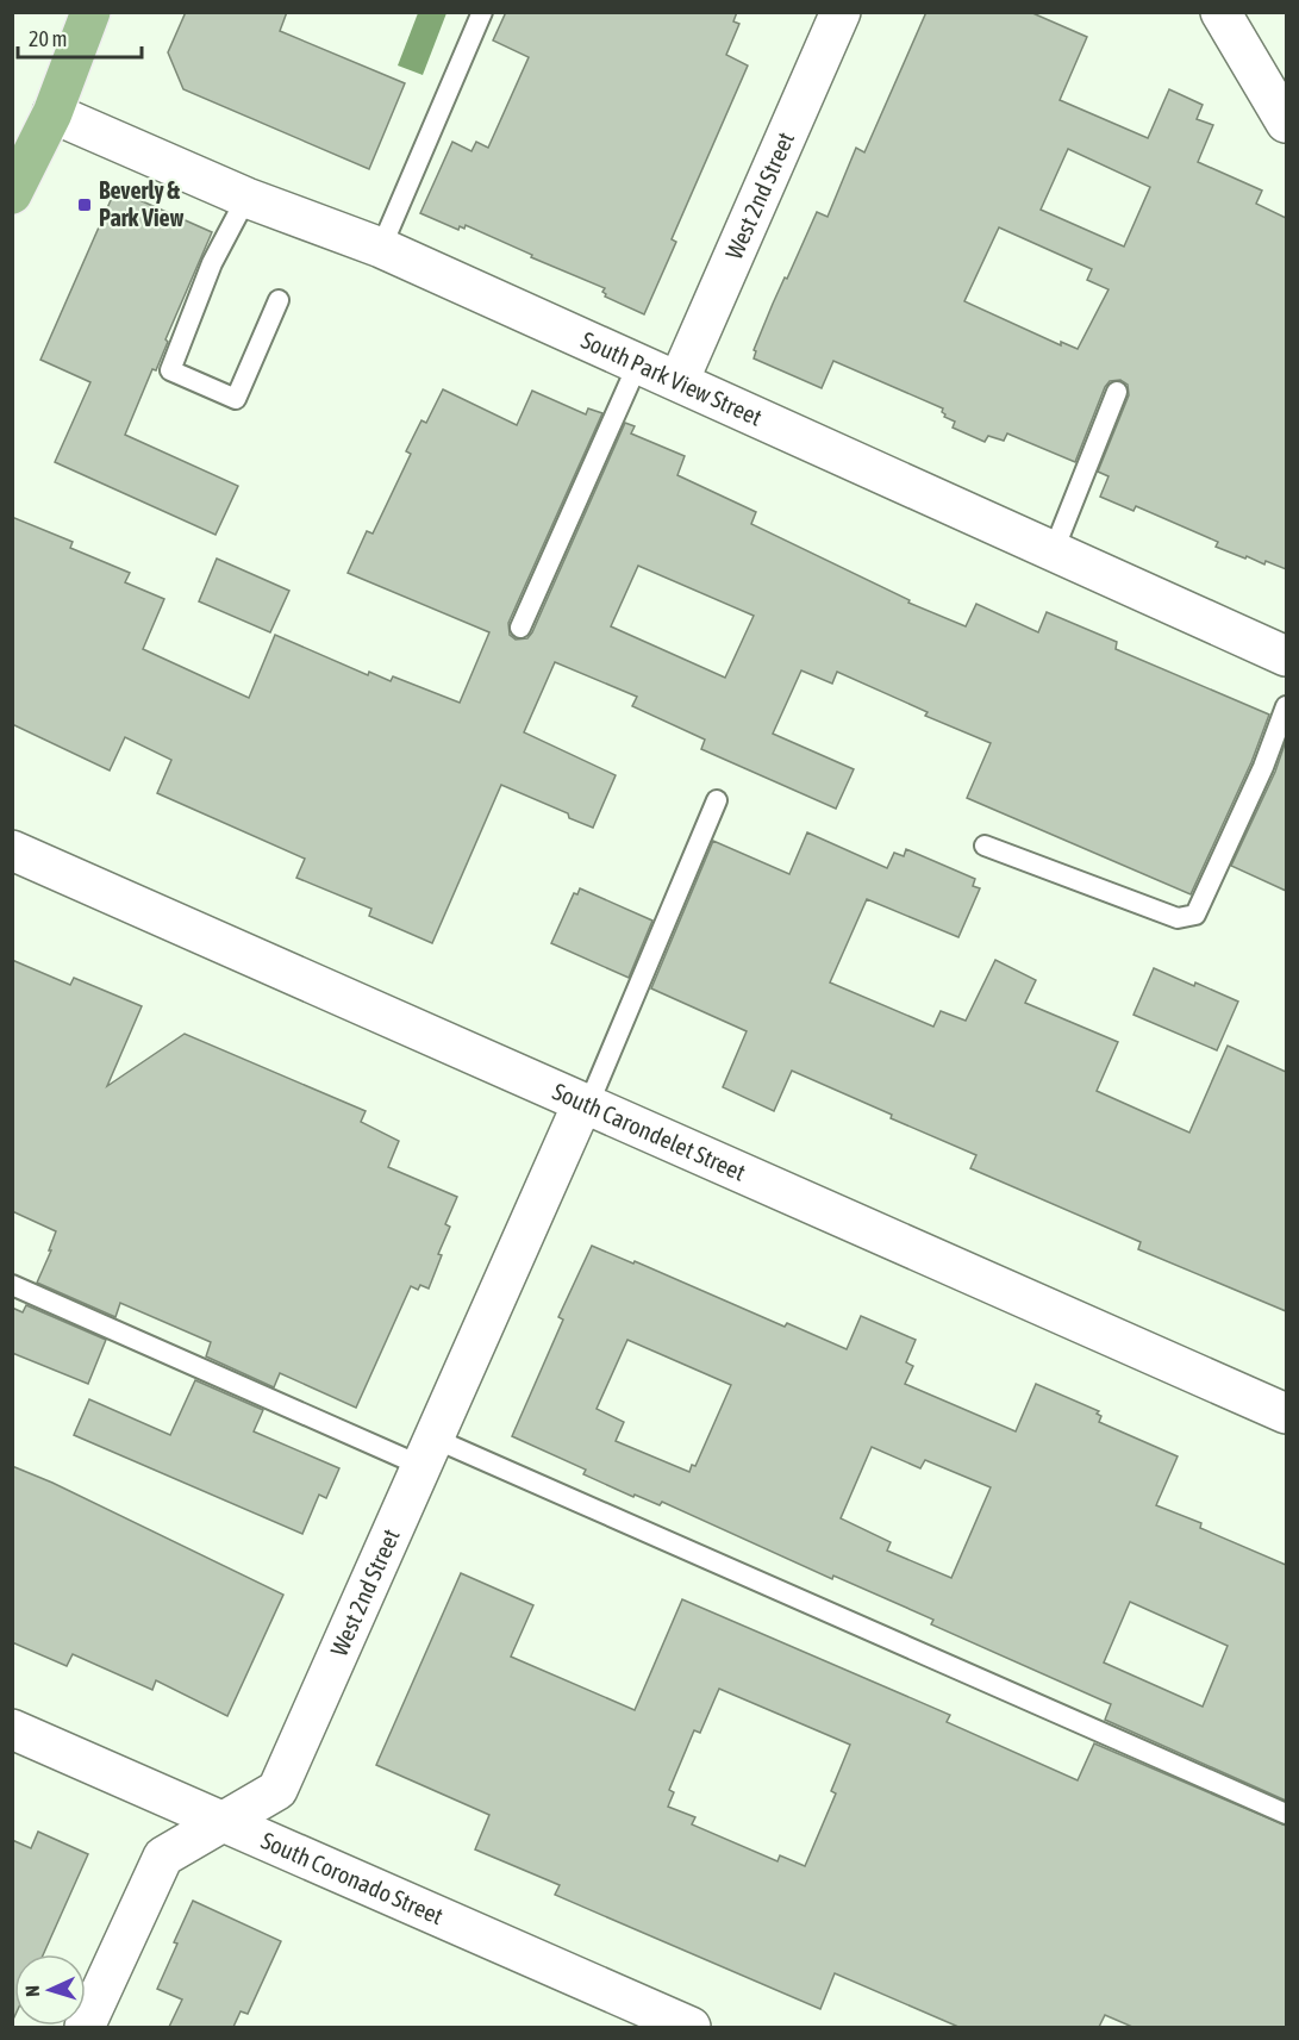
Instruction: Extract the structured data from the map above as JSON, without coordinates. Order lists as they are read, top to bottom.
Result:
{
  "streets": {
    "street": [
      "West 2nd Street",
      "South Park View Street",
      "South Carondelet Street",
      "South Coronado Street"
    ]
  },
  "crossings": [
    ["West 2nd Street", "South Park View Street"],
    ["West 2nd Street", "South Carondelet Street"],
    ["West 2nd Street", "South Coronado Street"]
  ],
  "places": {
    "transit": ["Beverly & Park View"]
  },
  "scale_bar": "20 m",
  "north": "left"
}
